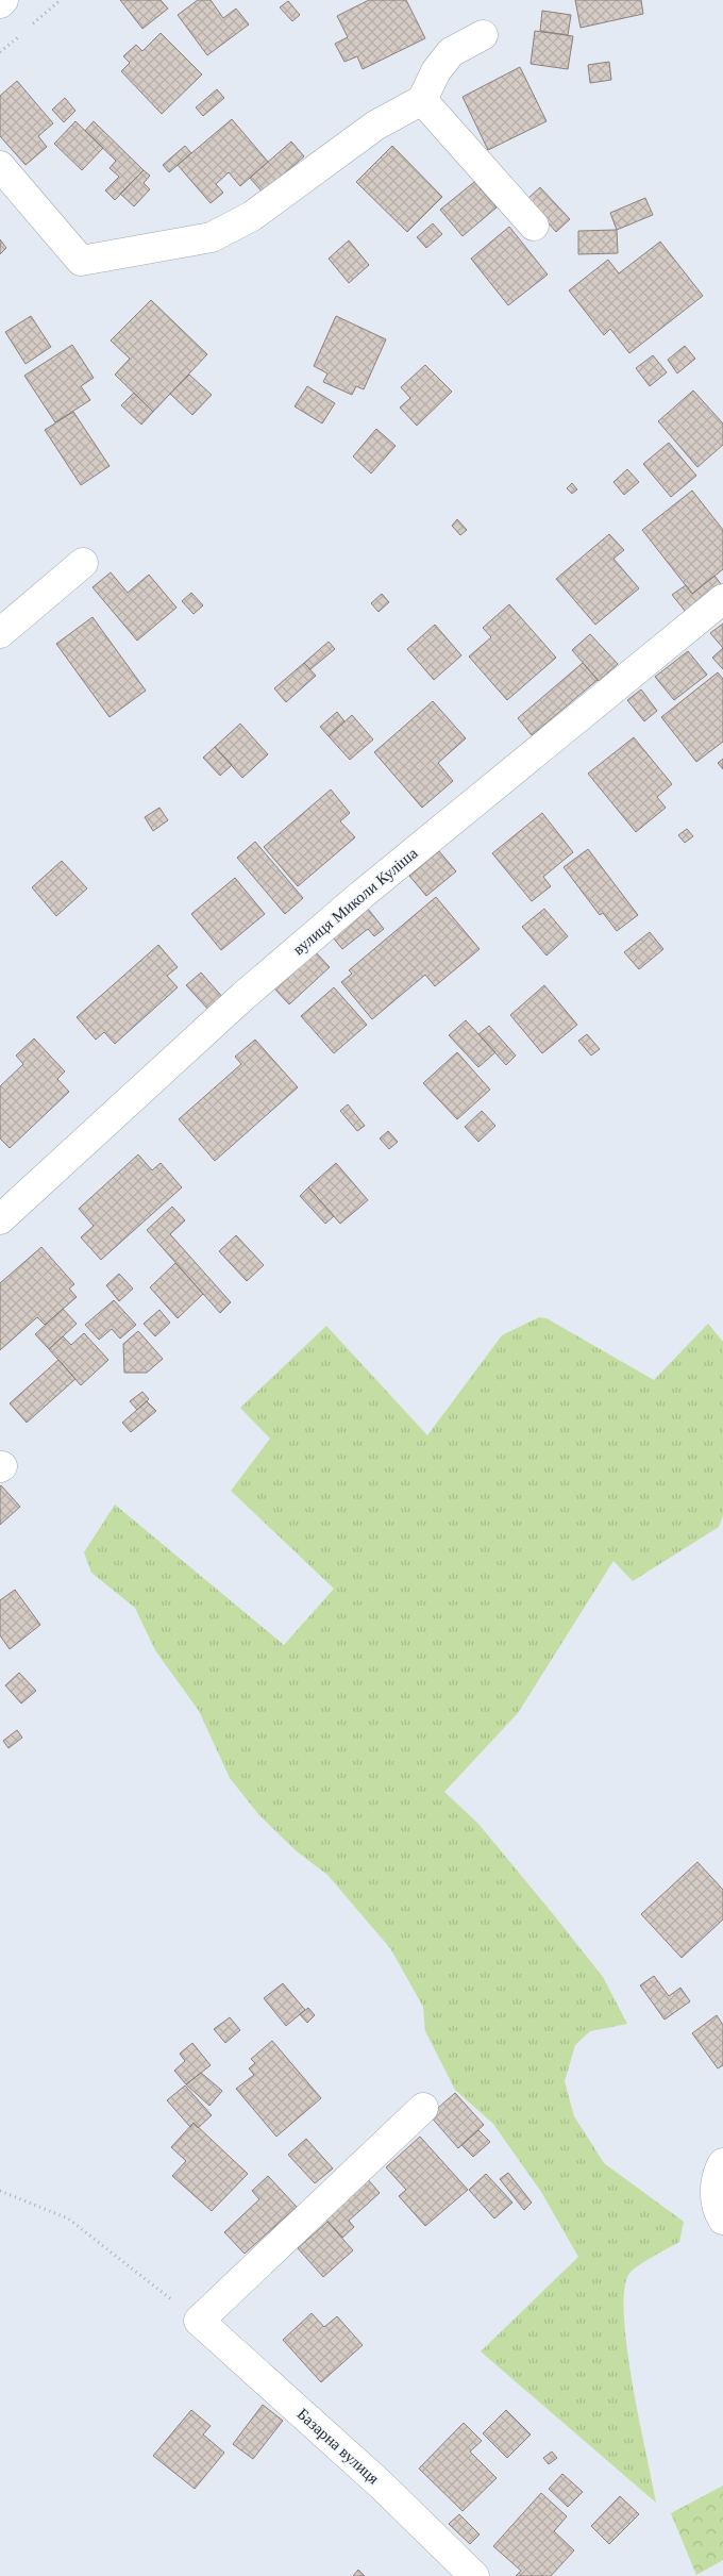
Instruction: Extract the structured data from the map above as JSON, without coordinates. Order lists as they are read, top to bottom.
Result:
{
  "streets": {
    "street": ["вулиця Миколи Куліша", "Базарна вулиця"]
  }
}
